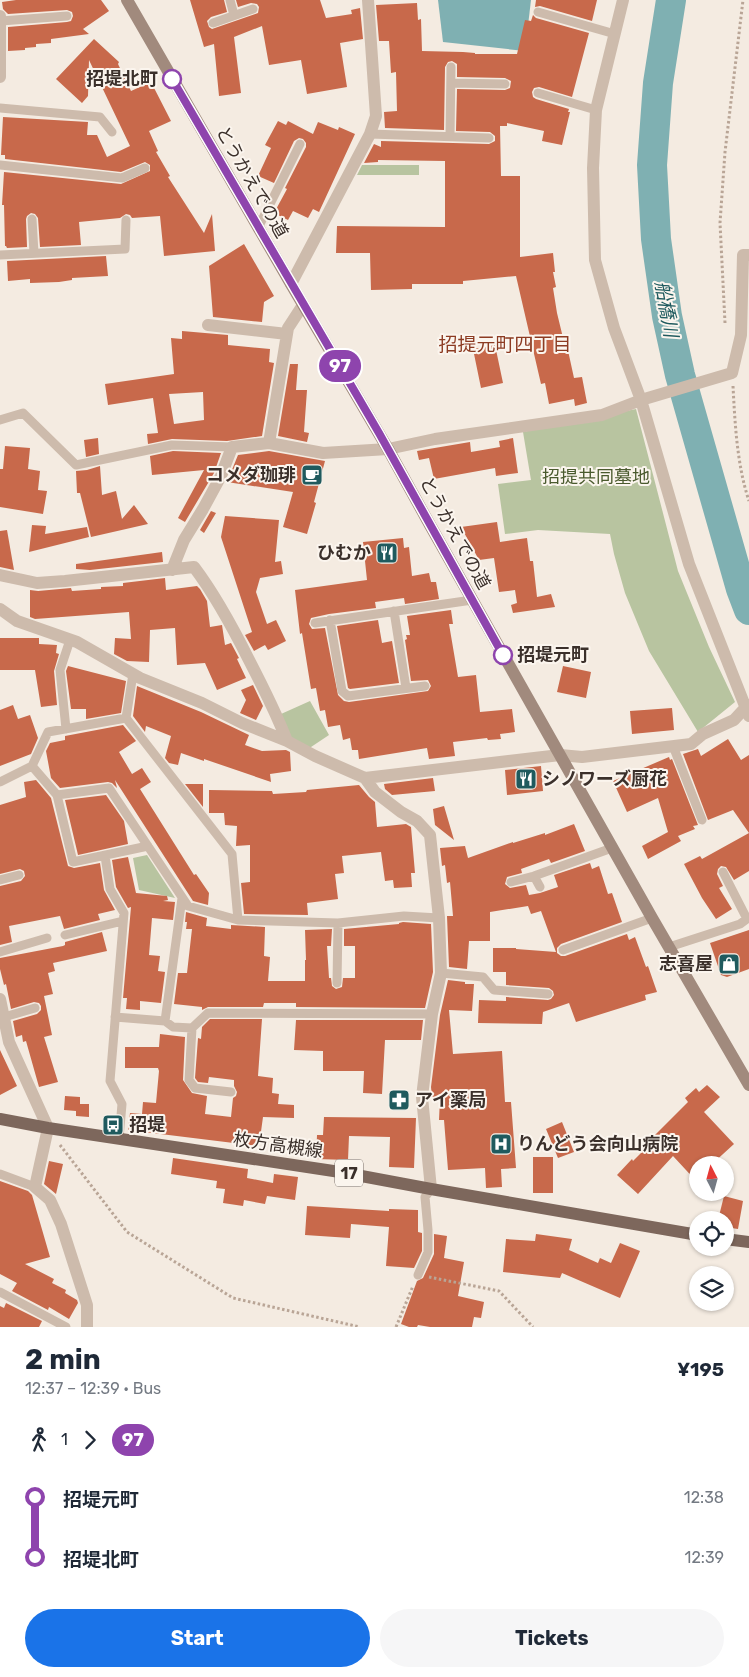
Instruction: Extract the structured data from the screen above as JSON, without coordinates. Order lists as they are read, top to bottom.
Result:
{
  "streets": {
    "main road": ["枚方高槻線", "17"],
    "street": ["とうかえでの道"]
  },
  "districts": ["招提元町四丁目"],
  "water": ["船橋川"],
  "parks": ["招提共同墓地"],
  "places": {
    "other": ["招堤北町", "招堤元町"],
    "cafe": ["コメダ珈琲"],
    "restaurant": ["ひむか", "シノワーズ厨花"],
    "shop": ["志喜屋"],
    "pharmacy": ["アイ薬局"],
    "bus stop": ["招堤"],
    "hospital": ["りんどう会向山病院"]
  },
  "lines": ["bus line 97"],
  "north": "top",
  "page": {
    "on_map": "97",
    "heading": ["2 min", "12:37 – 12:39 · Bus", "¥195"],
    "legs": ["1", "97"],
    "list": [
      {
        "name": "招堤元町",
        "value": "12:38"
      },
      {
        "name": "招堤北町",
        "value": "12:39"
      }
    ],
    "buttons": ["Start", "Tickets"]
  }
}
